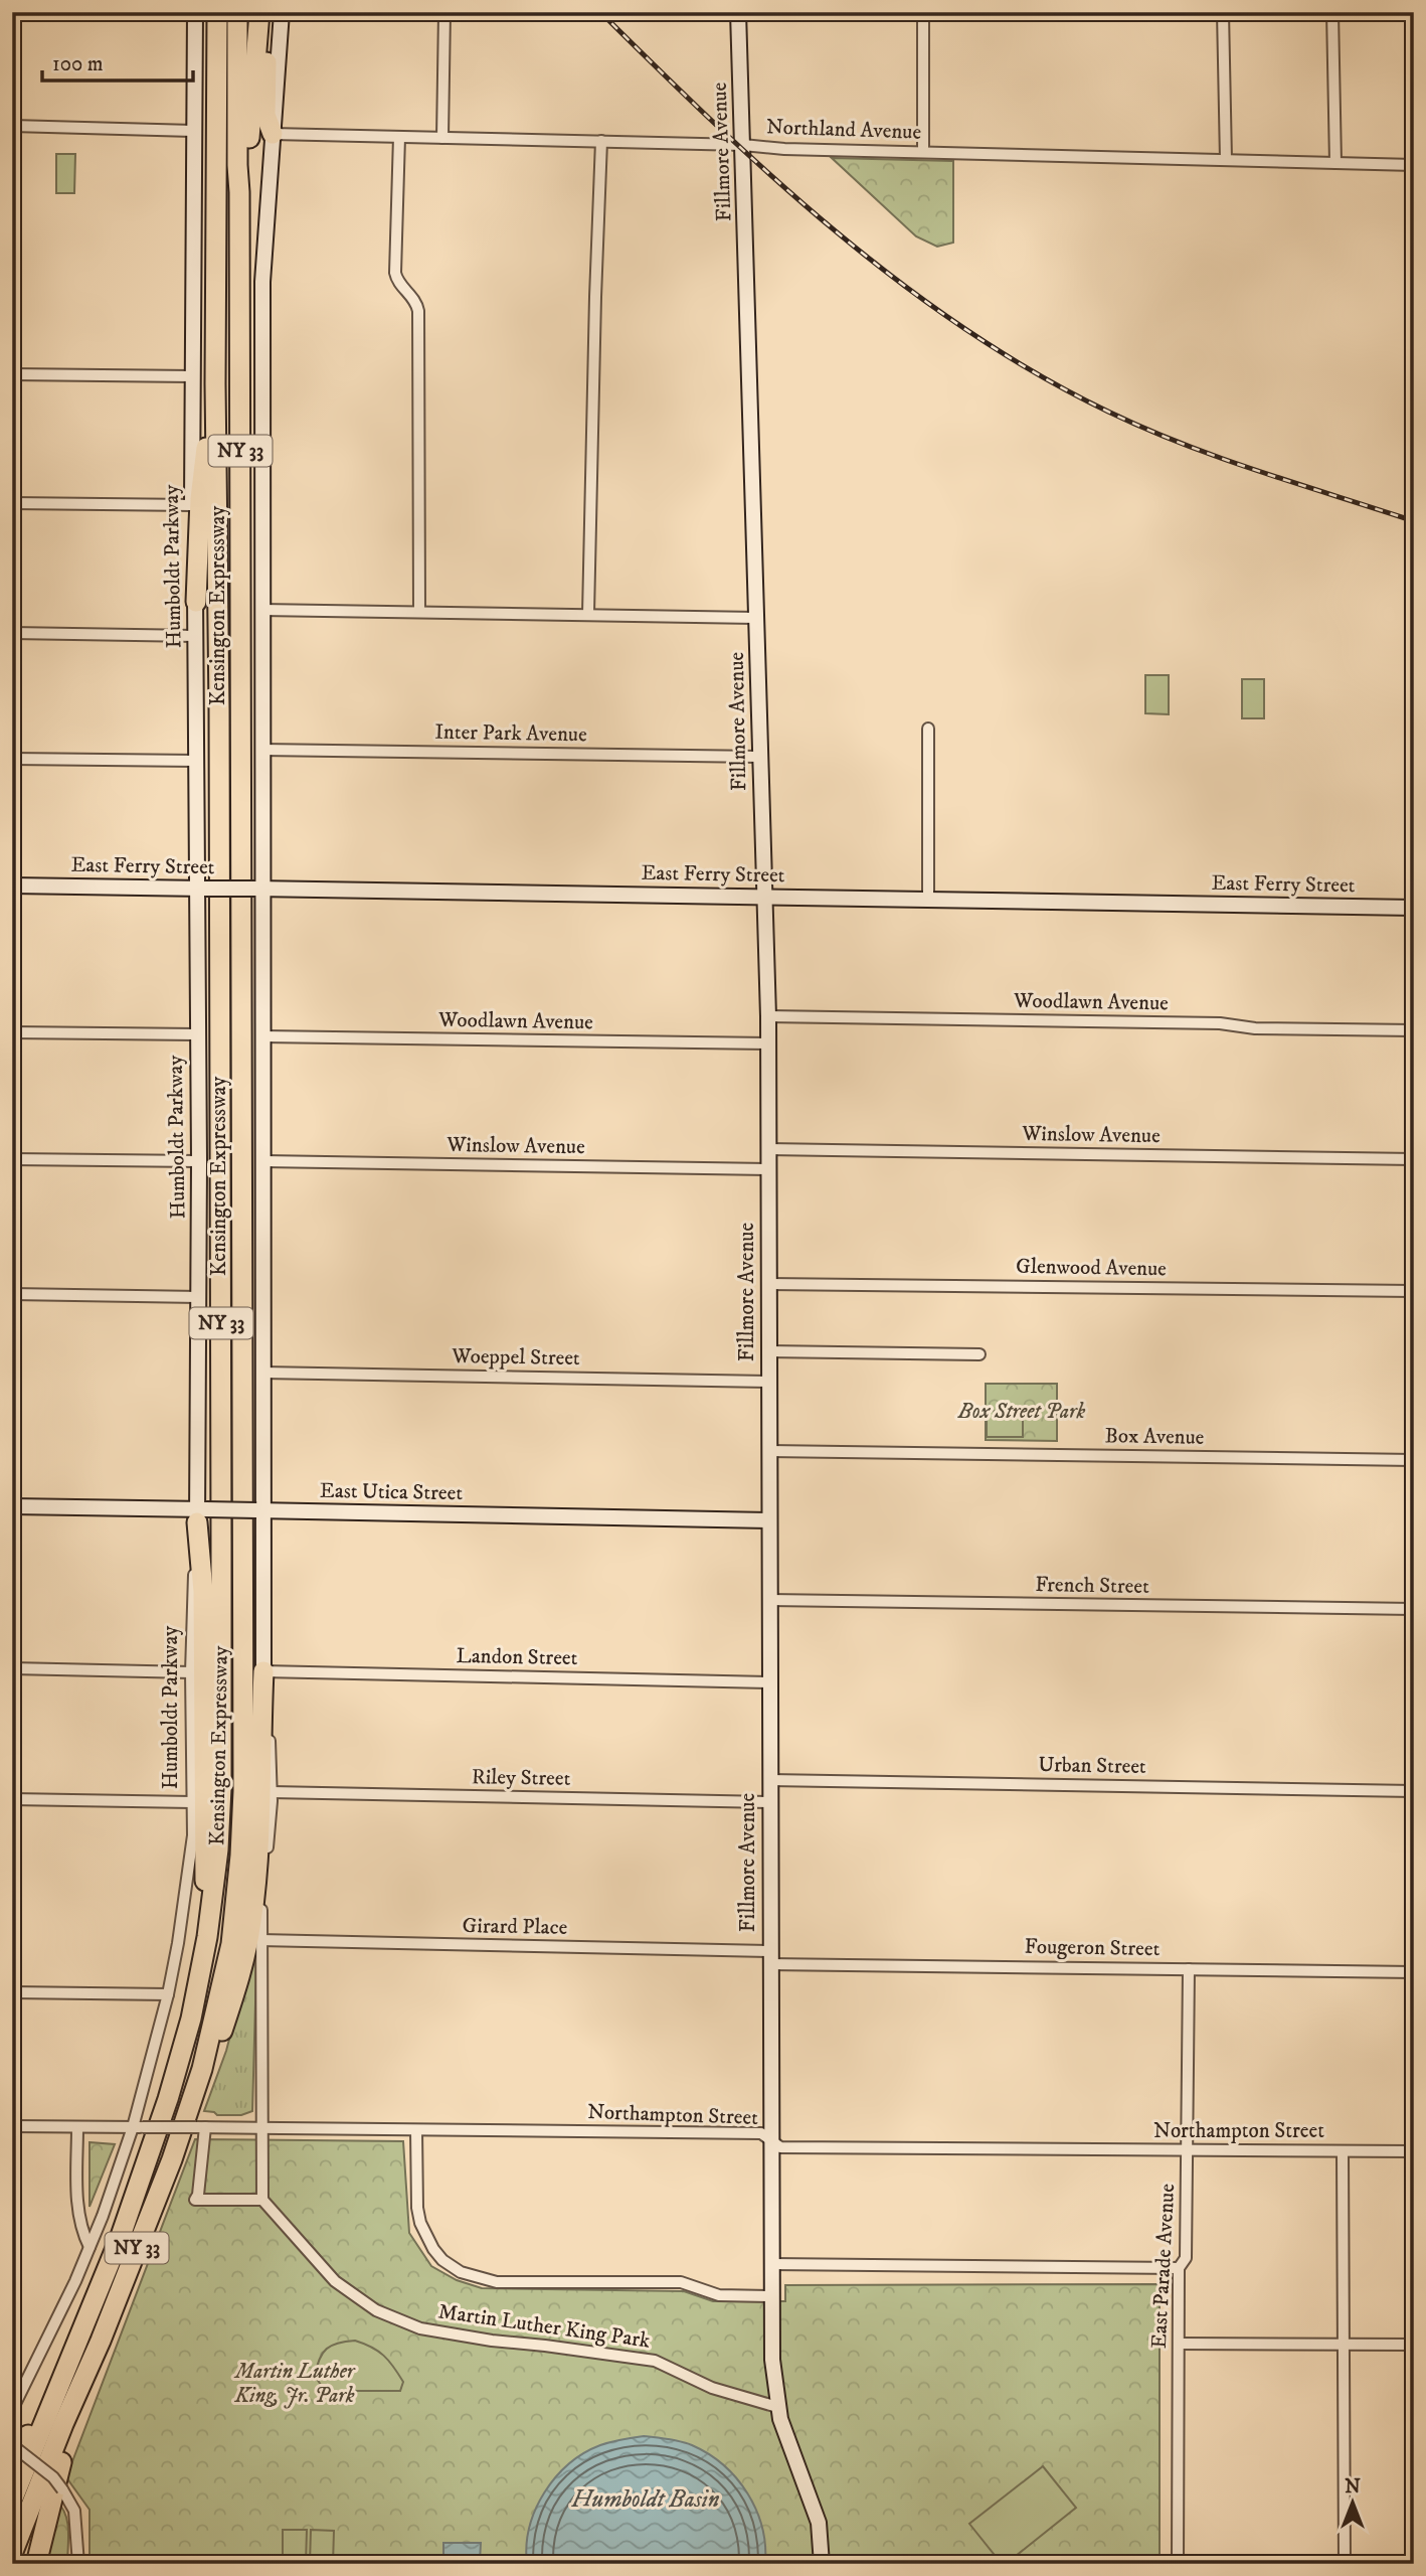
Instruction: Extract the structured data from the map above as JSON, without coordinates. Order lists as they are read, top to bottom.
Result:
{
  "streets": {
    "highway": ["NY 33", "Kensington Expressway"],
    "street": [
      "Northland Avenue",
      "Fillmore Avenue",
      "Humboldt Parkway",
      "Inter Park Avenue",
      "East Ferry Street",
      "Woodlawn Avenue",
      "Winslow Avenue",
      "Glenwood Avenue",
      "Woeppel Street",
      "Box Avenue",
      "East Utica Street",
      "French Street",
      "Landon Street",
      "Urban Street",
      "Riley Street",
      "Girard Place",
      "Fougeron Street",
      "Northampton Street",
      "East Parade Avenue",
      "Martin Luther King Park"
    ]
  },
  "crossings": [
    ["Northland Avenue", "Fillmore Avenue"],
    ["Fillmore Avenue", "Inter Park Avenue"],
    ["Fillmore Avenue", "East Ferry Street"],
    ["Fillmore Avenue", "Woodlawn Avenue"],
    ["Fillmore Avenue", "Winslow Avenue"],
    ["Fillmore Avenue", "Glenwood Avenue"],
    ["Fillmore Avenue", "Woeppel Street"],
    ["Fillmore Avenue", "Box Avenue"],
    ["Fillmore Avenue", "East Utica Street"],
    ["Fillmore Avenue", "French Street"],
    ["Fillmore Avenue", "Landon Street"],
    ["Fillmore Avenue", "Urban Street"],
    ["Fillmore Avenue", "Riley Street"],
    ["Fillmore Avenue", "Girard Place"],
    ["Fillmore Avenue", "Fougeron Street"],
    ["Fillmore Avenue", "Northampton Street"],
    ["Fillmore Avenue", "Martin Luther King Park"],
    ["Humboldt Parkway", "East Ferry Street"],
    ["Humboldt Parkway", "East Utica Street"],
    ["Humboldt Parkway", "Northampton Street"],
    ["Girard Place", "Fougeron Street"],
    ["Fougeron Street", "East Parade Avenue"],
    ["Northampton Street", "East Parade Avenue"]
  ],
  "water": ["Humboldt Basin"],
  "parks": ["Box Street Park", "Martin Luther King, Jr. Park"],
  "scale_bar": "100 m",
  "north": "top"
}
